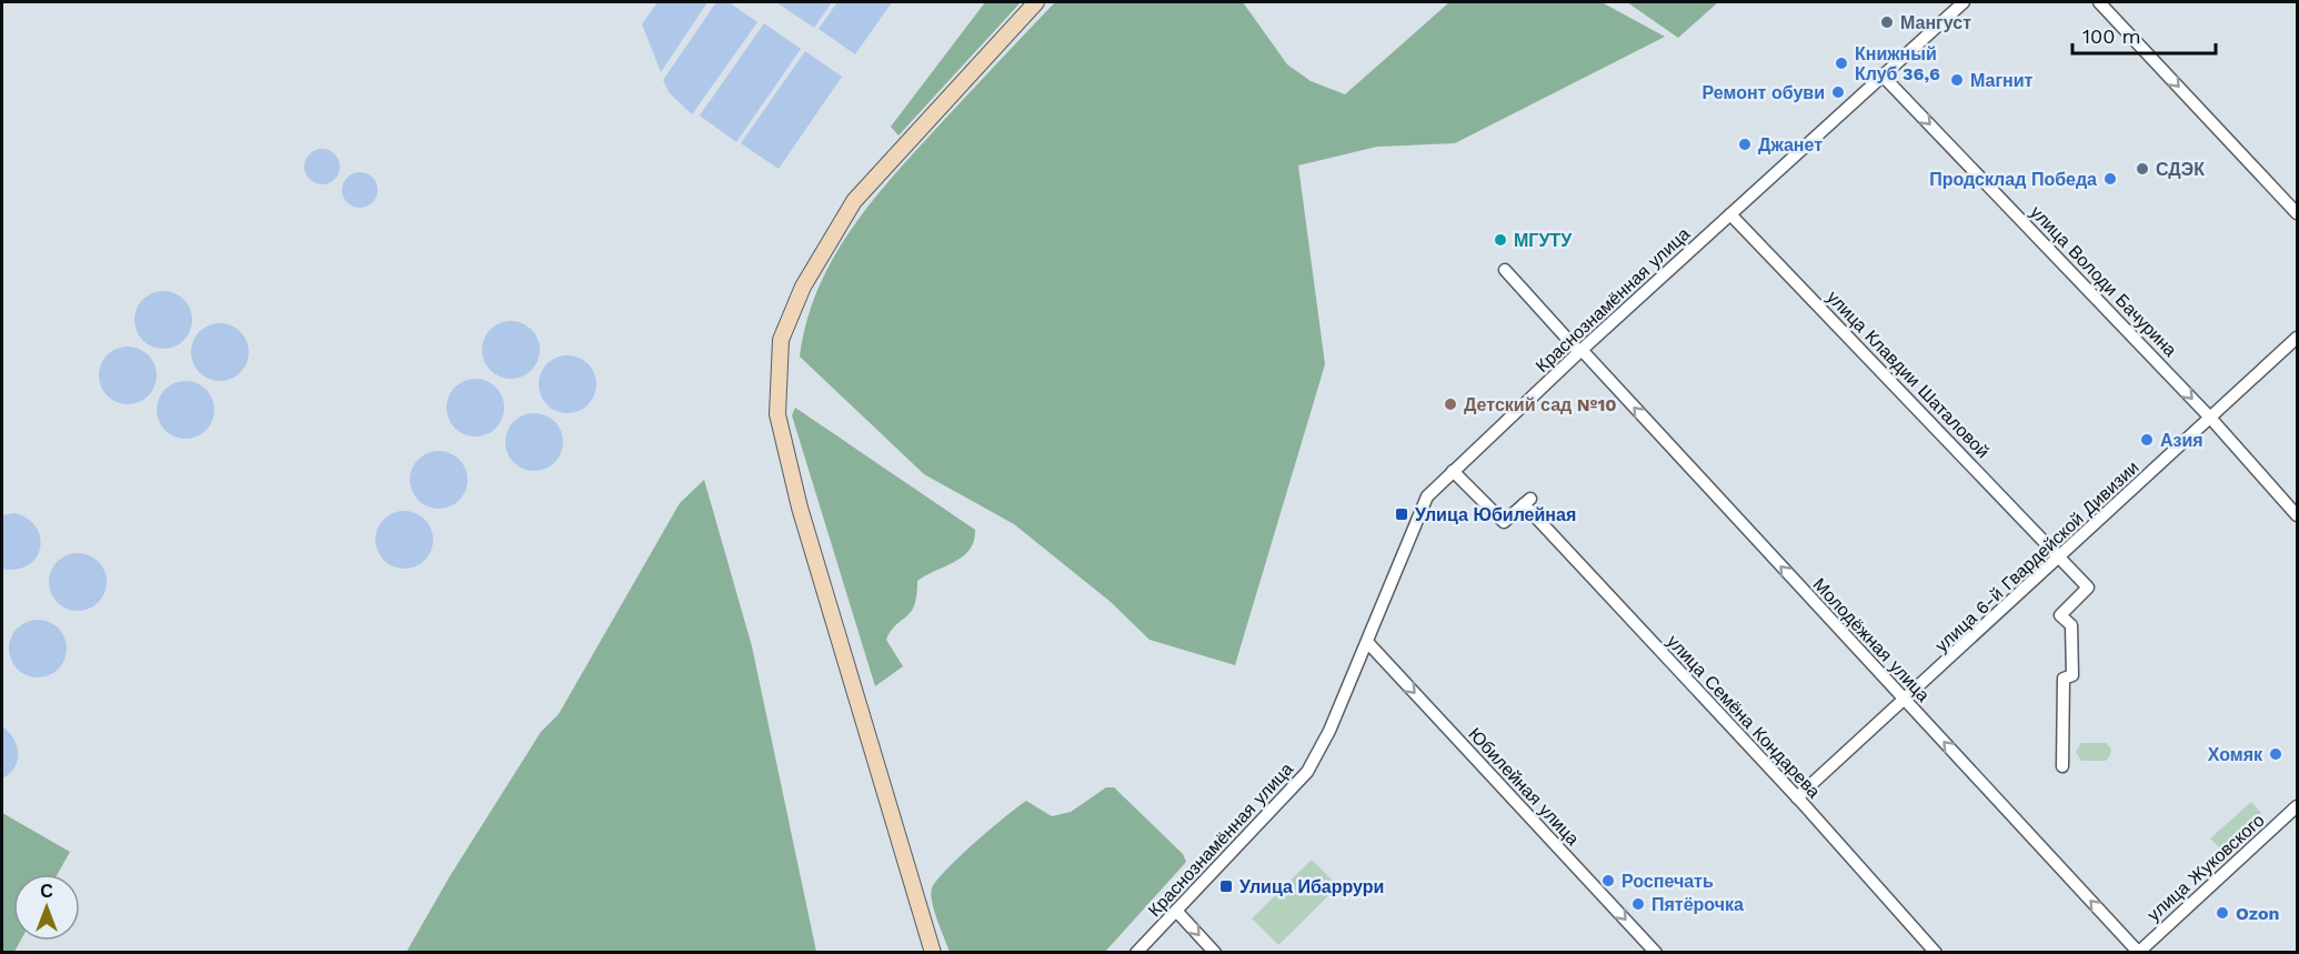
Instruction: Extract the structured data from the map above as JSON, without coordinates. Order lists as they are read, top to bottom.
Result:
{
  "streets": {
    "street": [
      "улица Володи Бачурина",
      "Краснознамённая улица",
      "улица Клавдии Шаталовой",
      "улица 6-й Гвардейской Дивизии",
      "Молодёжная улица",
      "улица Семёна Кондарева",
      "Юбилейная улица",
      "улица Жуковского"
    ]
  },
  "crossings": [
    ["улица Володи Бачурина", "Краснознамённая улица"],
    ["улица Володи Бачурина", "улица 6-й Гвардейской Дивизии"],
    ["Краснознамённая улица", "улица Клавдии Шаталовой"],
    ["Краснознамённая улица", "Молодёжная улица"],
    ["Краснознамённая улица", "улица Семёна Кондарева"],
    ["Краснознамённая улица", "Юбилейная улица"],
    ["улица Клавдии Шаталовой", "улица 6-й Гвардейской Дивизии"],
    ["улица 6-й Гвардейской Дивизии", "Молодёжная улица"],
    ["улица 6-й Гвардейской Дивизии", "улица Семёна Кондарева"],
    ["Молодёжная улица", "улица Жуковского"]
  ],
  "one_way": ["улица Володи Бачурина", "Молодёжная улица", "Юбилейная улица"],
  "places": {
    "other": [
      "Мангуст",
      "Книжный Клуб 36,6",
      "Магнит",
      "Ремонт обуви",
      "Джанет",
      "СДЭК",
      "Продсклад Победа",
      "МГУТУ",
      "Детский сад №10",
      "Азия",
      "Хомяк",
      "Роспечать",
      "Пятёрочка",
      "Ozon"
    ],
    "transit": ["Улица Юбилейная", "Улица Ибаррури"]
  },
  "scale_bar": "100 m",
  "north": "top"
}
